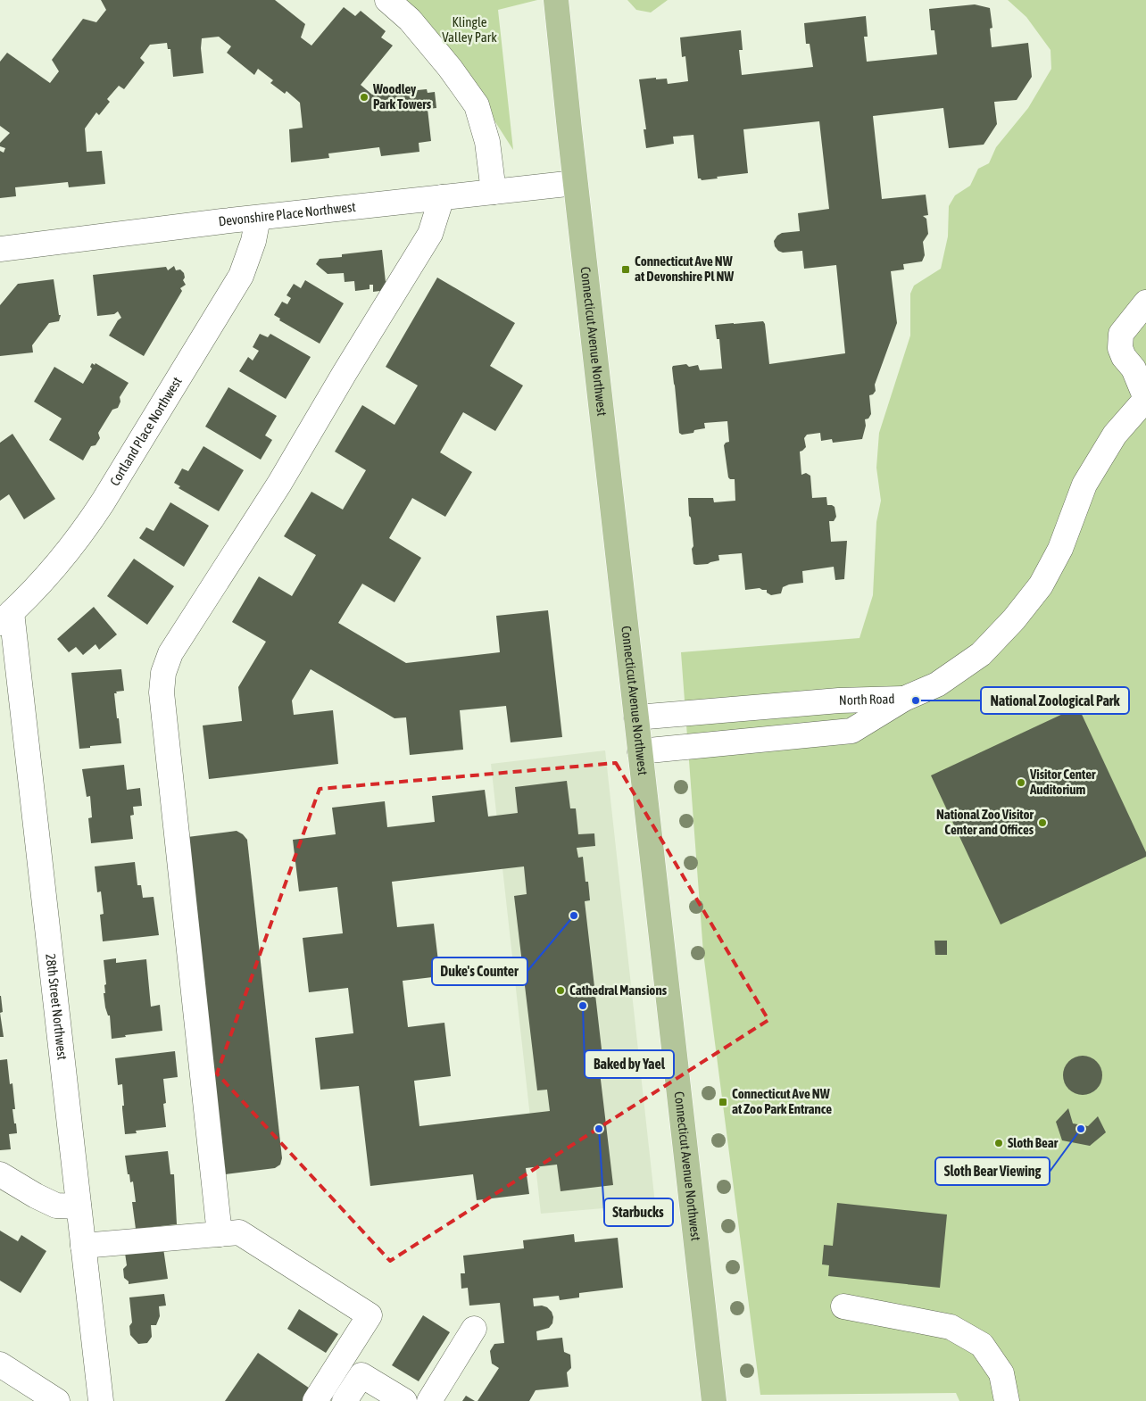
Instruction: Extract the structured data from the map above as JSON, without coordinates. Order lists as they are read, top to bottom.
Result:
{
  "streets": {
    "main road": ["Connecticut Avenue Northwest"],
    "street": [
      "Devonshire Place Northwest",
      "Cortland Place Northwest",
      "North Road",
      "28th Street Northwest"
    ]
  },
  "crossings": [
    ["Devonshire Place Northwest", "Connecticut Avenue Northwest"],
    ["Devonshire Place Northwest", "Cortland Place Northwest"],
    ["Connecticut Avenue Northwest", "North Road"],
    ["Cortland Place Northwest", "28th Street Northwest"]
  ],
  "parks": ["Klingle Valley Park"],
  "places": {
    "other": [
      "Woodley Park Towers",
      "National Zoological Park",
      "Visitor Center Auditorium",
      "National Zoo Visitor Center and Offices",
      "Duke's Counter",
      "Cathedral Mansions",
      "Baked by Yael",
      "Starbucks",
      "Sloth Bear Viewing",
      "Sloth Bear"
    ],
    "transit": ["Connecticut Ave NW at Devonshire Pl NW", "Connecticut Ave NW at Zoo Park Entrance"]
  }
}
